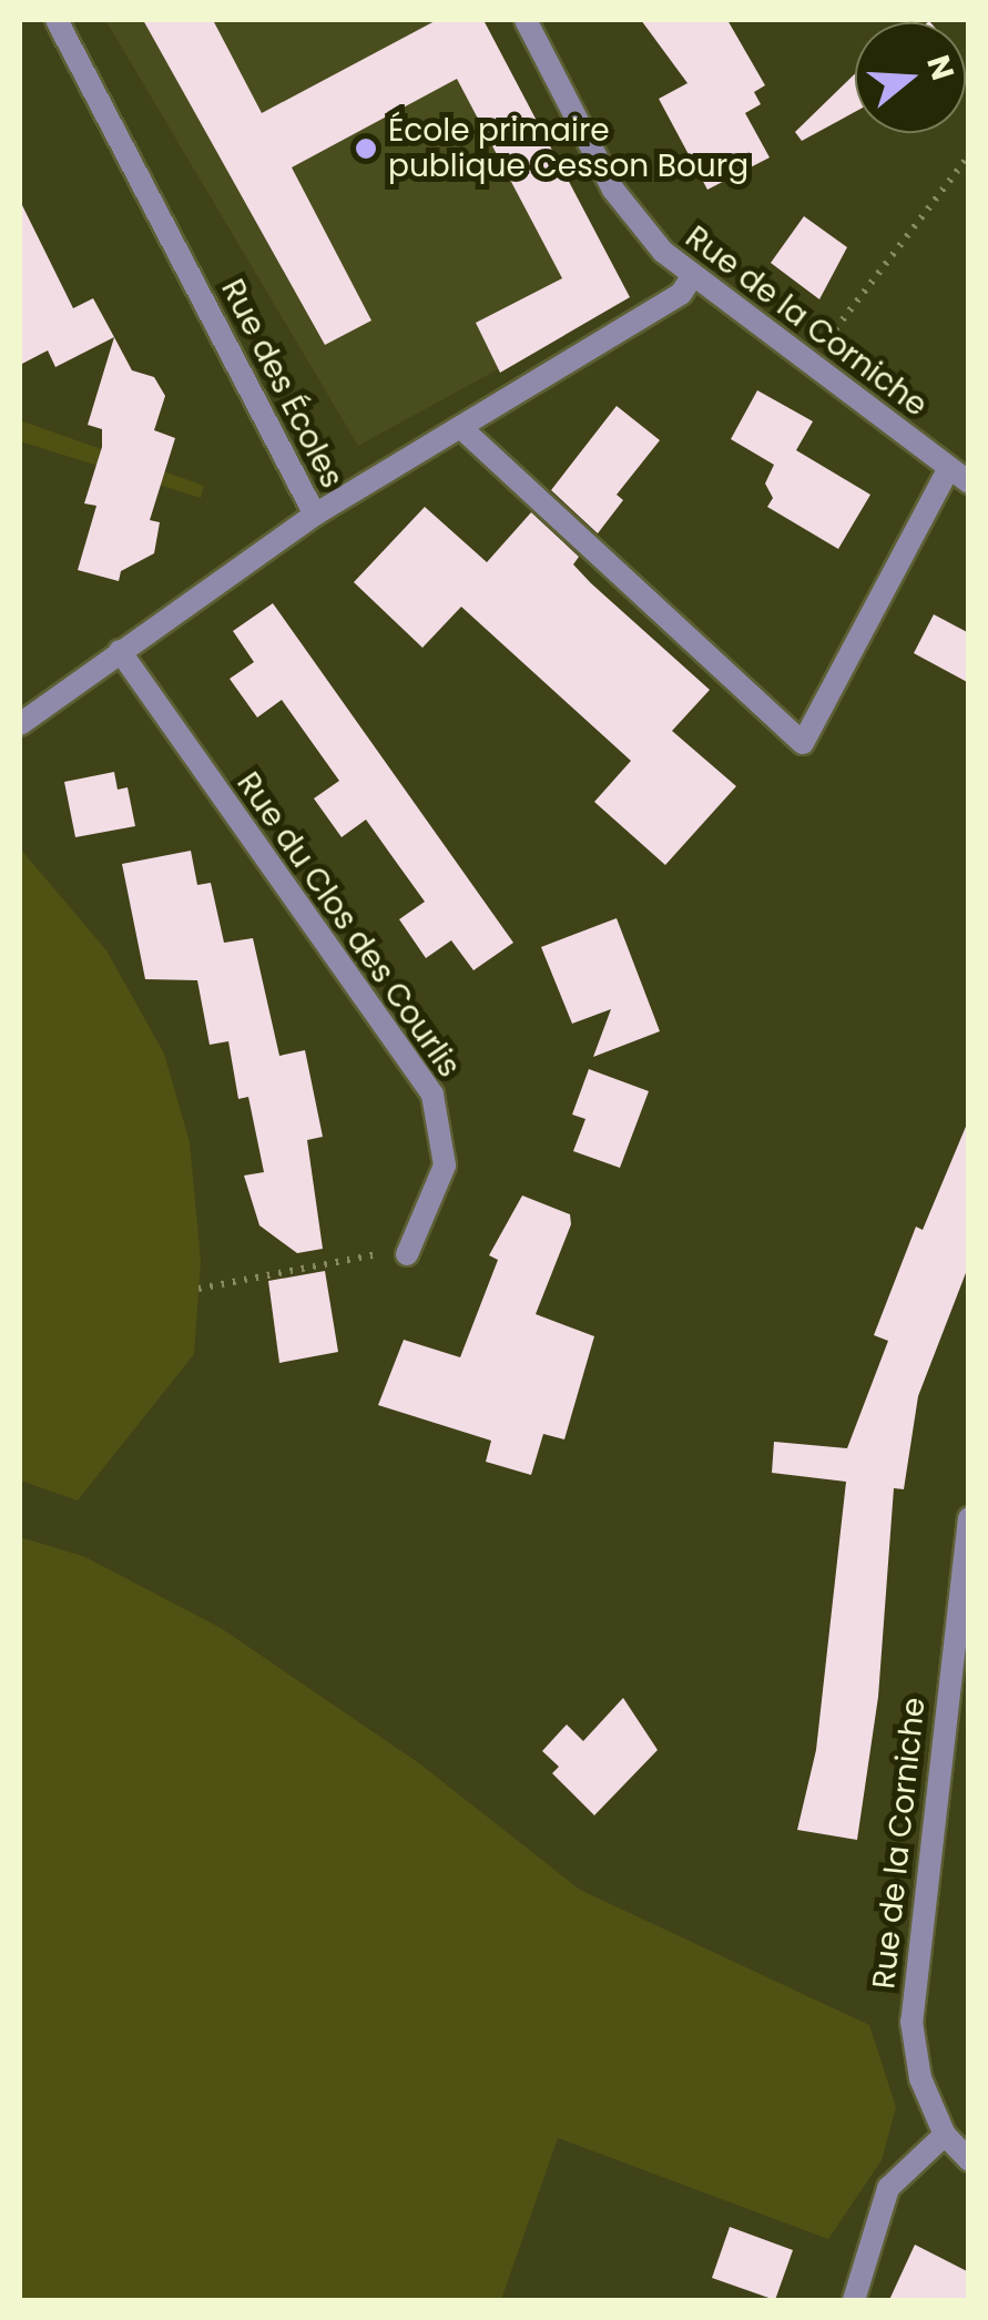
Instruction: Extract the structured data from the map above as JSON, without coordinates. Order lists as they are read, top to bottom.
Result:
{
  "streets": {
    "street": ["Rue de la Corniche", "Rue des Écoles", "Rue du Clos des Courlis"]
  },
  "crossings": [
    ["Rue des Écoles", "Rue du Clos des Courlis"]
  ],
  "places": ["École primaire publique Cesson Bourg"],
  "north": "right"
}
